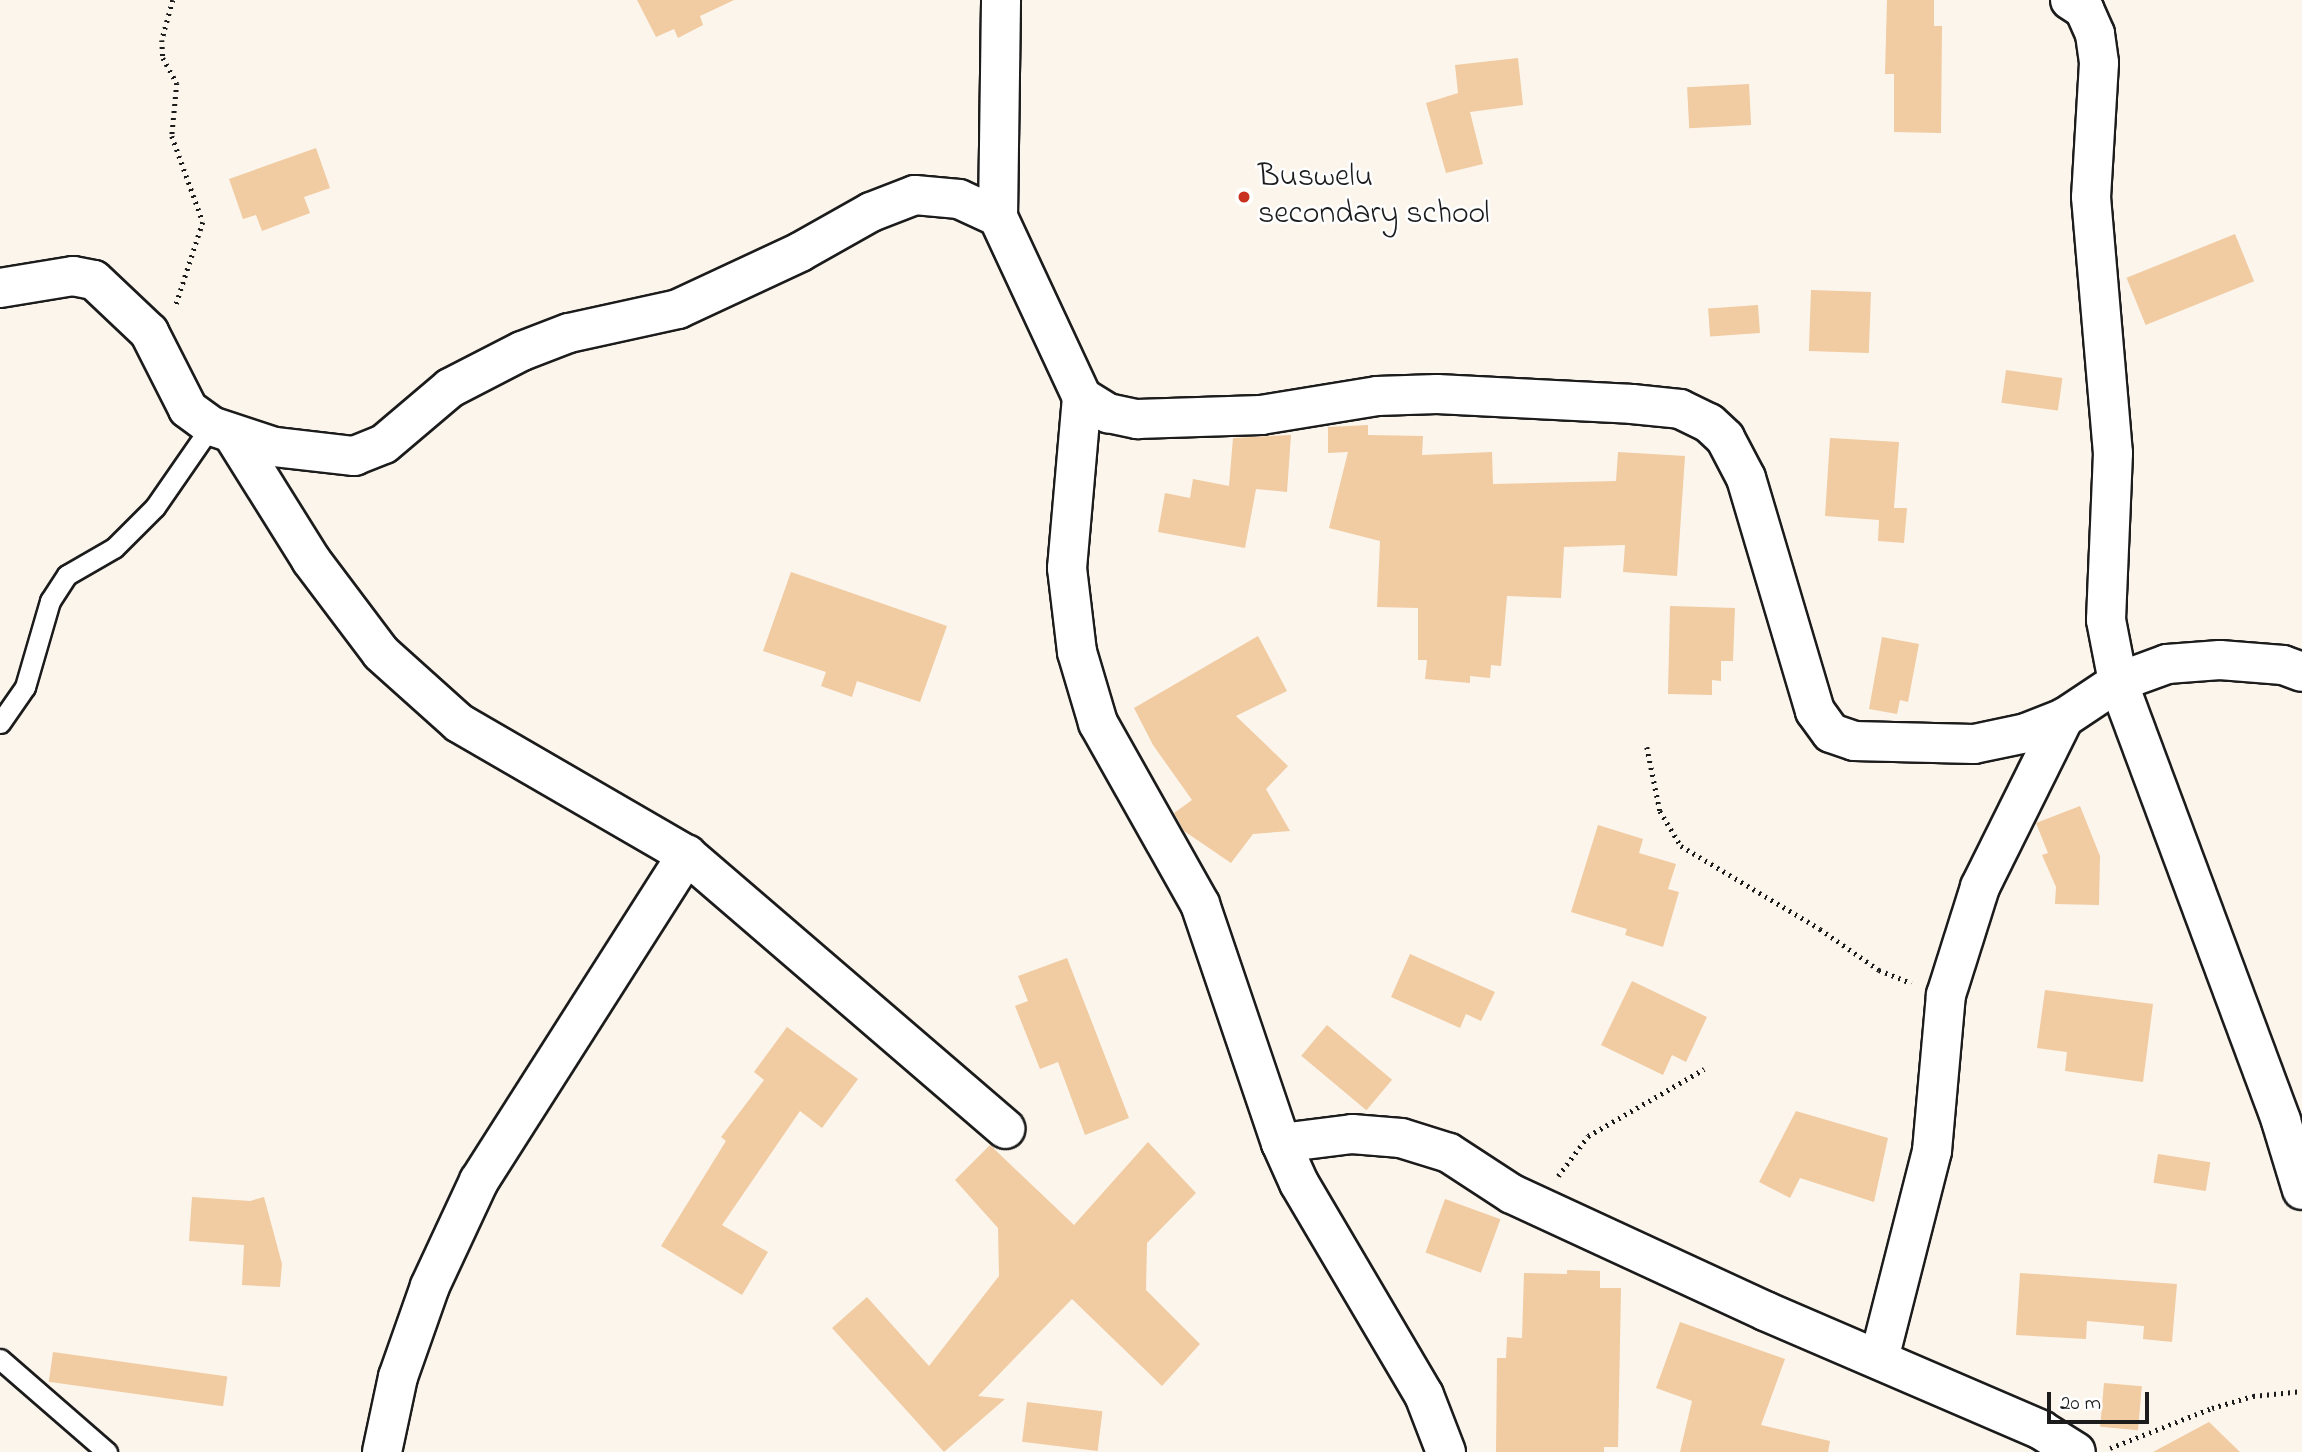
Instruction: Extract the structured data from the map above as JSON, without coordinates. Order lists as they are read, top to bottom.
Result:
{
  "places": ["Buswelu secondary school"],
  "scale_bar": "20 m"
}
